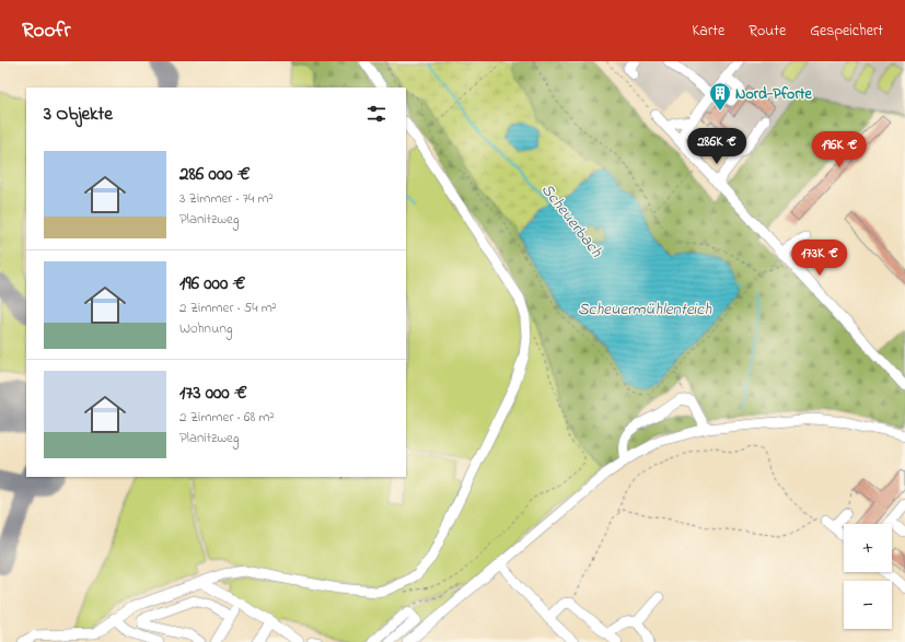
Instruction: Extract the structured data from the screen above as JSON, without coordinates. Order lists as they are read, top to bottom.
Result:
{
  "water": ["Scheuerbach", "Scheuermühlenteich"],
  "places": {
    "building": ["Nord-Pforte"]
  },
  "page": {
    "header": "Roofr",
    "nav": ["Karte", "Route", "Gespeichert"],
    "heading": "3 Objekte",
    "price": ["286K €", "196K €", "173K €"],
    "list": [
      {
        "name": "286 000 €",
        "note": "3 Zimmer · 74 m² · Planitzweg"
      },
      {
        "name": "196 000 €",
        "note": "2 Zimmer · 54 m² · Wohnung"
      },
      {
        "name": "173 000 €",
        "note": "2 Zimmer · 68 m² · Planitzweg"
      }
    ],
    "map_buttons": ["+", "−"]
  }
}
